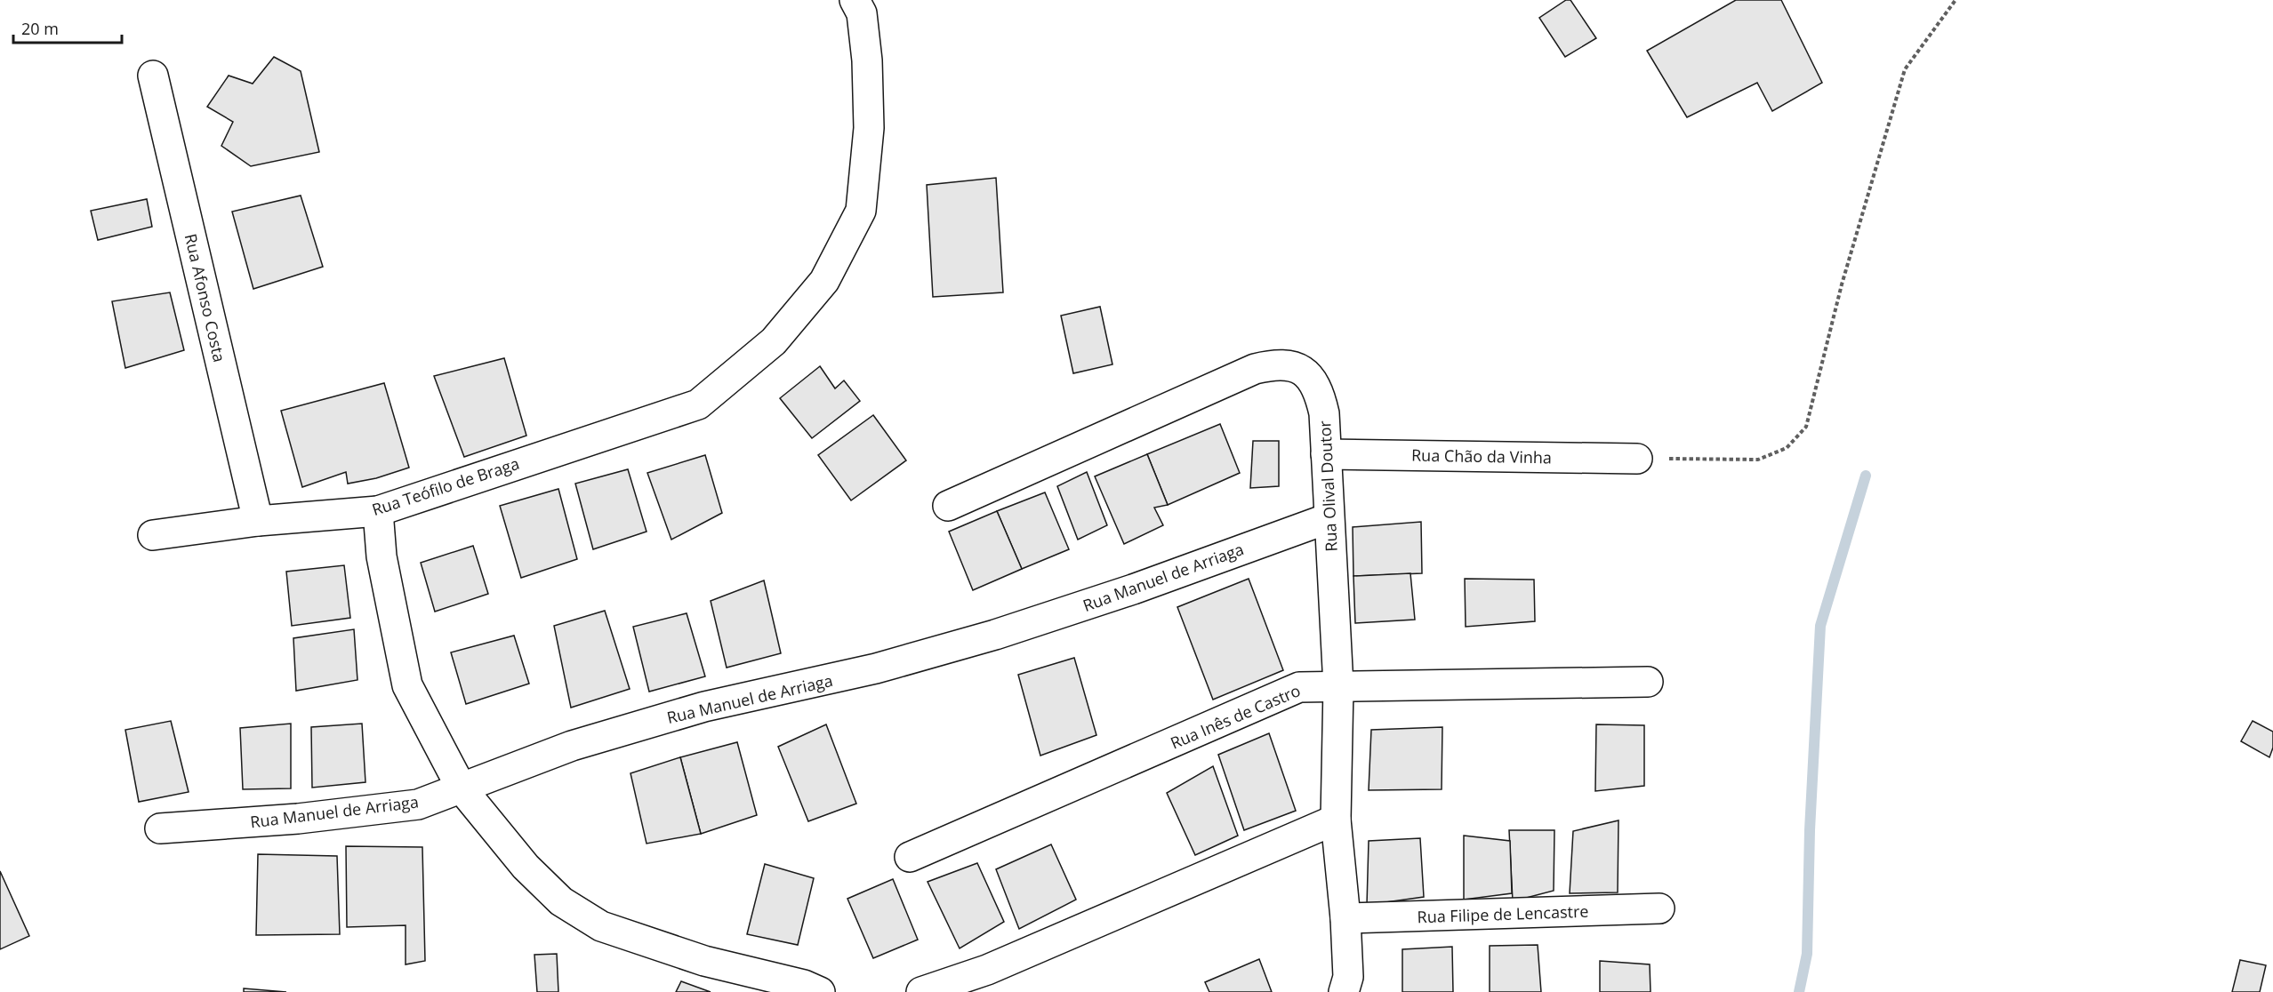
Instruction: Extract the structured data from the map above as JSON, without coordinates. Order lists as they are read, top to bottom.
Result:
{
  "streets": {
    "street": [
      "Rua Afonso Costa",
      "Rua Chão da Vinha",
      "Rua Teófilo de Braga",
      "Rua Olival Doutor",
      "Rua Manuel de Arriaga",
      "Rua Inês de Castro",
      "Rua Filipe de Lencastre"
    ]
  },
  "crossings": [
    ["Rua Afonso Costa", "Rua Teófilo de Braga"],
    ["Rua Chão da Vinha", "Rua Olival Doutor"],
    ["Rua Olival Doutor", "Rua Manuel de Arriaga"],
    ["Rua Olival Doutor", "Rua Inês de Castro"],
    ["Rua Olival Doutor", "Rua Filipe de Lencastre"]
  ],
  "scale_bar": "20 m"
}
